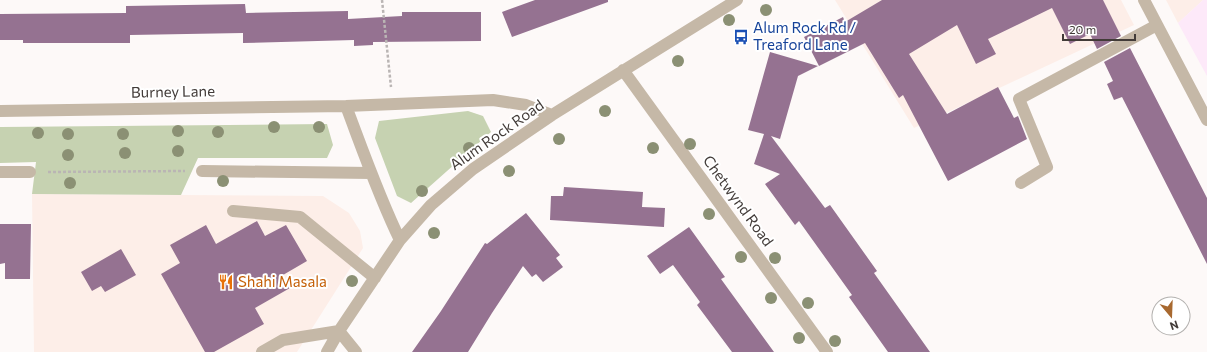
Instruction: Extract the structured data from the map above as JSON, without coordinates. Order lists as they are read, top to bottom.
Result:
{
  "streets": {
    "street": ["Burney Lane", "Alum Rock Road", "Chetwynd Road"]
  },
  "crossings": [
    ["Burney Lane", "Alum Rock Road"],
    ["Alum Rock Road", "Chetwynd Road"]
  ],
  "places": {
    "bus stop": ["Alum Rock Rd / Treaford Lane"],
    "restaurant": ["Shahi Masala"]
  },
  "scale_bar": "20 m",
  "north": "bottom"
}
